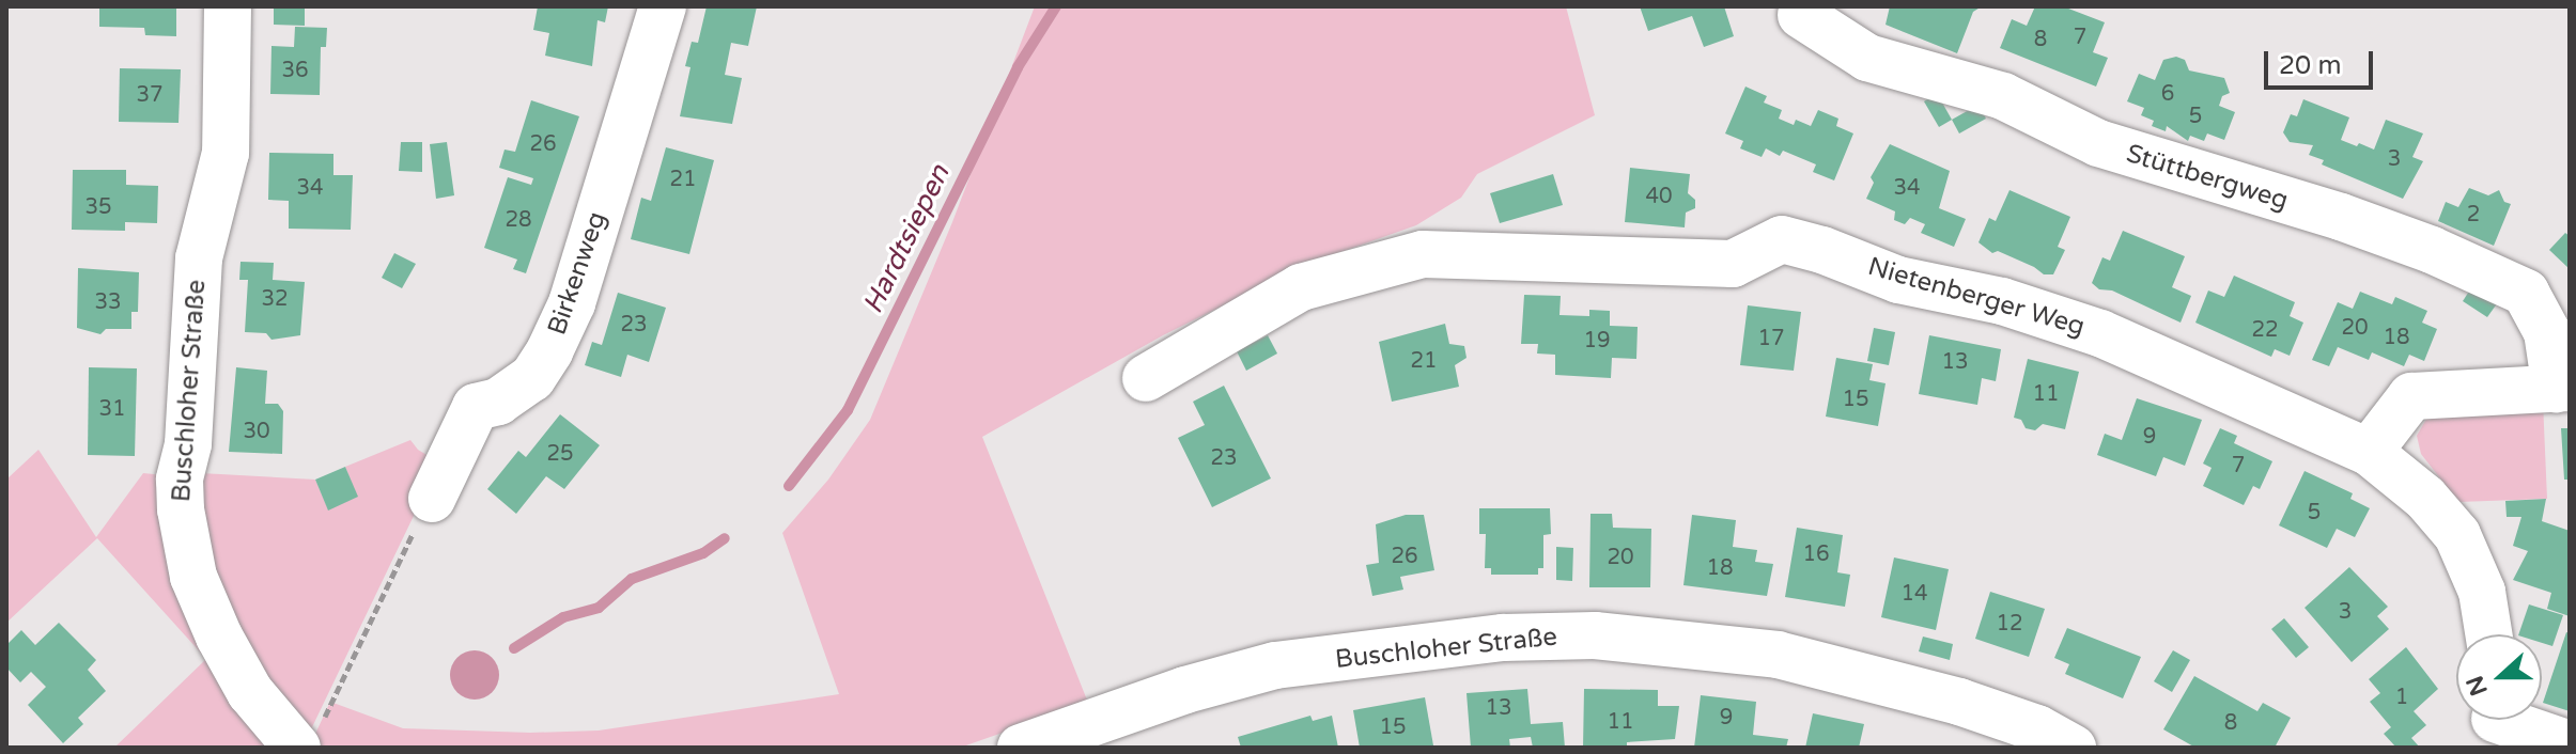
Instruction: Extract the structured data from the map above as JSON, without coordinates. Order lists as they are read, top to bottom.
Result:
{
  "streets": {
    "street": [
      "Stüttbergweg",
      "Birkenweg",
      "Nietenberger Weg",
      "Buschloher Straße"
    ]
  },
  "water": ["Hardtsiepen"],
  "house_numbers": [
    "7",
    "8",
    "36",
    "6",
    "37",
    "5",
    "26",
    "3",
    "21",
    "34",
    "34",
    "40",
    "35",
    "2",
    "28",
    "32",
    "33",
    "23",
    "20",
    "22",
    "18",
    "17",
    "19",
    "21",
    "13",
    "11",
    "15",
    "31",
    "30",
    "9",
    "25",
    "23",
    "7",
    "5",
    "16",
    "26",
    "20",
    "18",
    "14",
    "3",
    "12",
    "1",
    "13",
    "9",
    "11",
    "8",
    "15"
  ],
  "scale_bar": "20 m",
  "north": "left"
}
